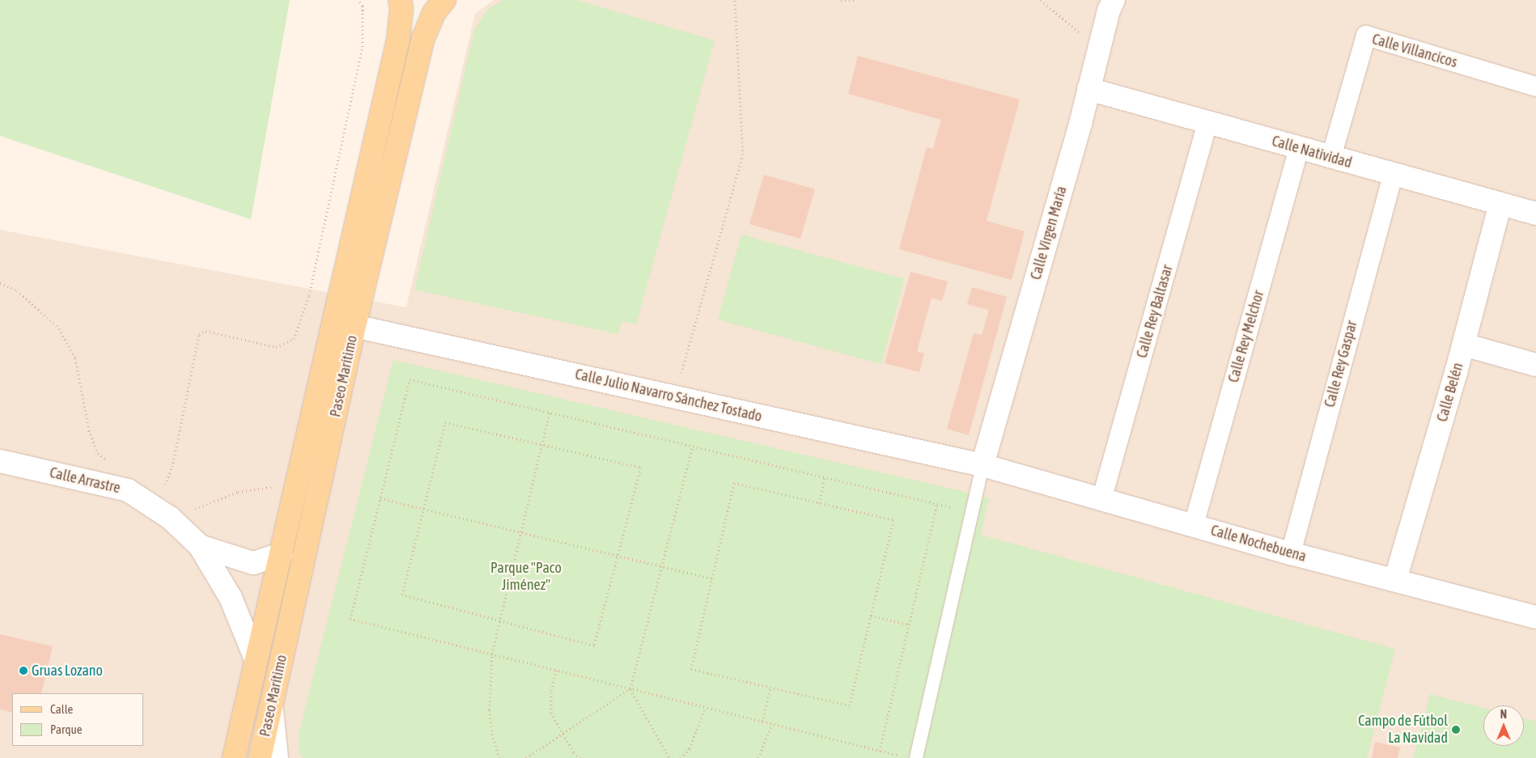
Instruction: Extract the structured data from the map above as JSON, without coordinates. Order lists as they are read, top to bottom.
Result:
{
  "streets": {
    "main road": ["Paseo Marítimo"],
    "street": [
      "Calle Villancicos",
      "Calle Natividad",
      "Calle Virgen María",
      "Calle Rey Baltasar",
      "Calle Rey Melchor",
      "Calle Rey Gaspar",
      "Calle Belén",
      "Calle Julio Navarro Sánchez Tostado",
      "Calle Arrastre",
      "Calle Nochebuena"
    ]
  },
  "crossings": [
    ["Calle Villancicos", "Calle Natividad"],
    ["Calle Natividad", "Calle Virgen María"],
    ["Calle Natividad", "Calle Rey Baltasar"],
    ["Calle Natividad", "Calle Rey Melchor"],
    ["Calle Natividad", "Calle Rey Gaspar"],
    ["Calle Natividad", "Calle Belén"],
    ["Calle Virgen María", "Calle Julio Navarro Sánchez Tostado"],
    ["Calle Virgen María", "Calle Nochebuena"],
    ["Calle Rey Baltasar", "Calle Nochebuena"],
    ["Calle Rey Melchor", "Calle Nochebuena"],
    ["Calle Rey Gaspar", "Calle Nochebuena"],
    ["Paseo Marítimo", "Calle Julio Navarro Sánchez Tostado"],
    ["Paseo Marítimo", "Calle Arrastre"],
    ["Calle Belén", "Calle Nochebuena"],
    ["Calle Julio Navarro Sánchez Tostado", "Calle Nochebuena"]
  ],
  "parks": ["Parque \"Paco Jiménez\""],
  "places": ["Gruas Lozano", "Campo de Fútbol La Navidad"],
  "legend": ["Calle", "Parque"],
  "north": "top"
}
